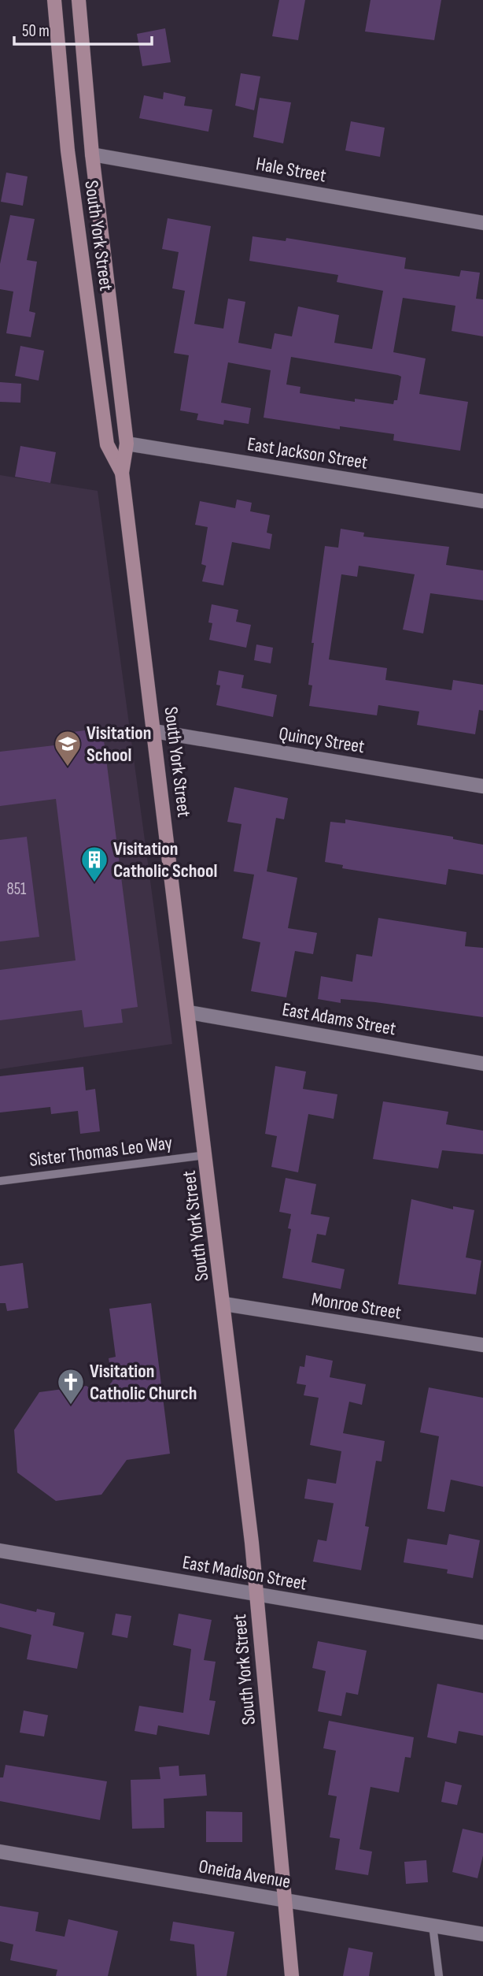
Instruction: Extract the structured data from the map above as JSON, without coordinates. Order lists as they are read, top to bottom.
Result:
{
  "streets": {
    "main road": ["South York Street"],
    "street": [
      "Hale Street",
      "East Jackson Street",
      "Quincy Street",
      "East Adams Street",
      "Monroe Street",
      "East Madison Street",
      "Oneida Avenue"
    ],
    "lane": ["Sister Thomas Leo Way"]
  },
  "crossings": [
    ["Hale Street", "South York Street"],
    ["South York Street", "East Jackson Street"],
    ["South York Street", "Quincy Street"],
    ["South York Street", "East Adams Street"],
    ["South York Street", "Sister Thomas Leo Way"],
    ["South York Street", "Monroe Street"],
    ["South York Street", "East Madison Street"],
    ["South York Street", "Oneida Avenue"]
  ],
  "places": {
    "school or university": ["Visitation School"],
    "building": ["Visitation Catholic School"],
    "church": ["Visitation Catholic Church"]
  },
  "house_numbers": ["851"],
  "scale_bar": "50 m"
}
